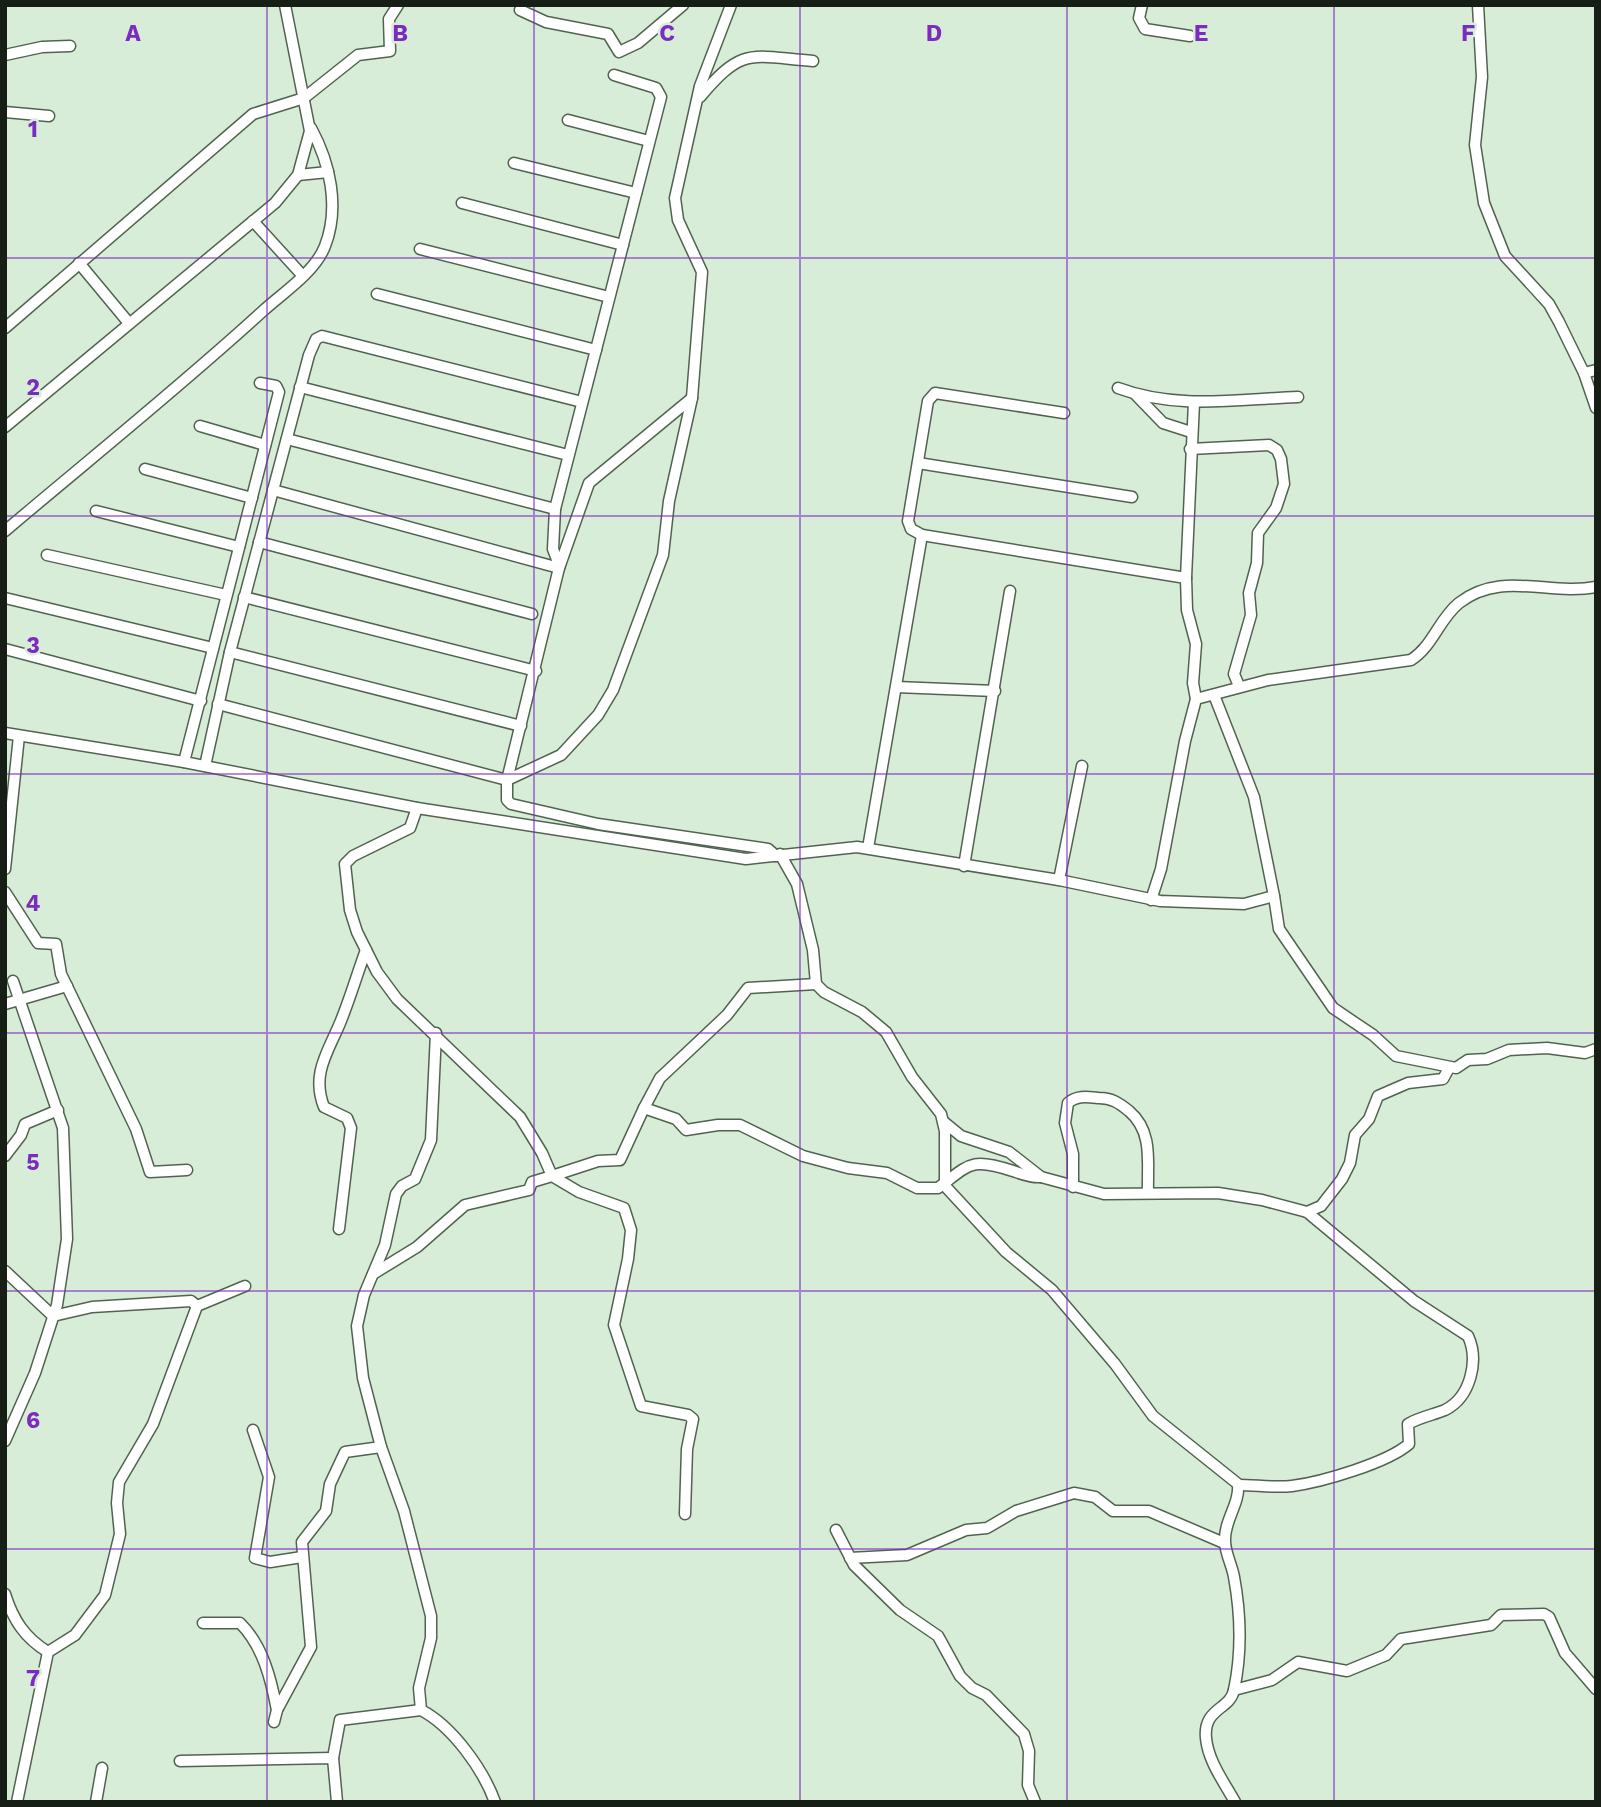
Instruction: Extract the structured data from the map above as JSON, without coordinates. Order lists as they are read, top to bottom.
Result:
{
  "grid": {
    "columns": [
      "A",
      "B",
      "C",
      "D",
      "E",
      "F"
    ],
    "rows": [
      "1",
      "2",
      "3",
      "4",
      "5",
      "6",
      "7"
    ]
  }
}
